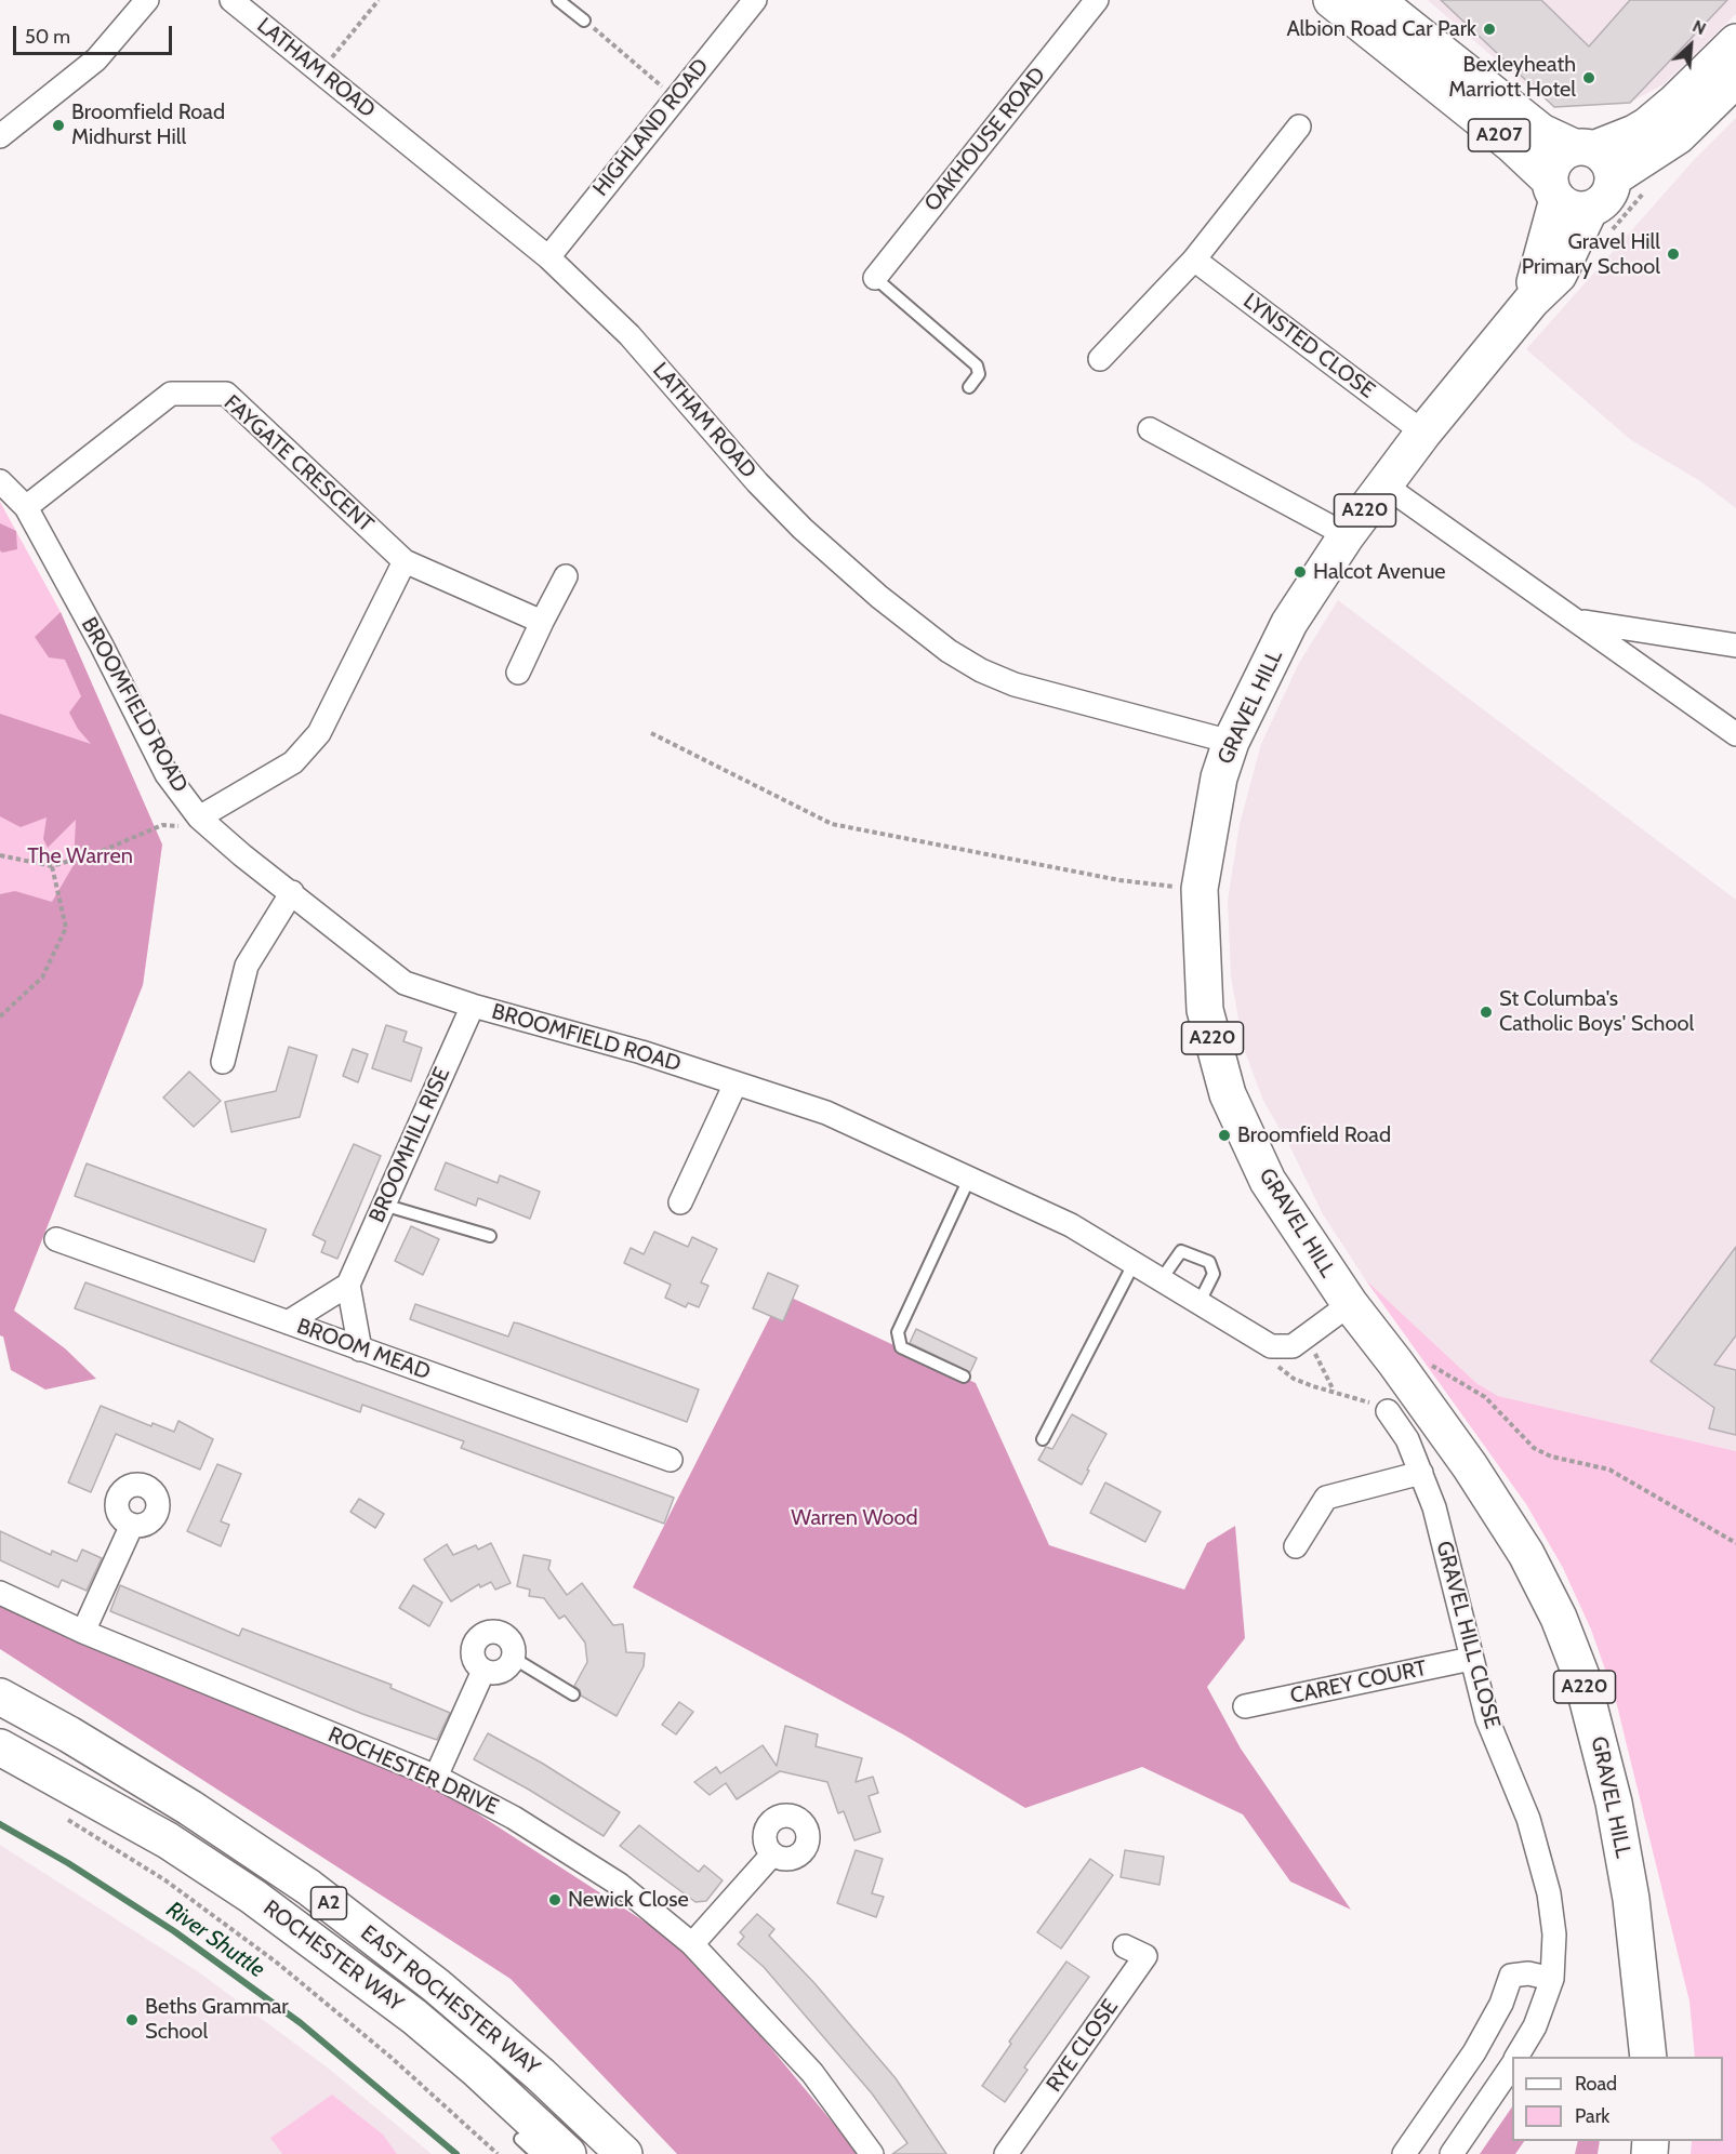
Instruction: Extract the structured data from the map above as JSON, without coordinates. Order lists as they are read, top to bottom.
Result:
{
  "streets": {
    "main road": [
      "A207",
      "A220",
      "GRAVEL HILL",
      "A2",
      "ROCHESTER WAY",
      "EAST ROCHESTER WAY"
    ],
    "street": [
      "LATHAM ROAD",
      "HIGHLAND ROAD",
      "OAKHOUSE ROAD",
      "LYNSTED CLOSE",
      "FAYGATE CRESCENT",
      "BROOMFIELD ROAD",
      "BROOMHILL RISE",
      "BROOM MEAD",
      "GRAVEL HILL CLOSE",
      "CAREY COURT",
      "ROCHESTER DRIVE",
      "RYE CLOSE"
    ]
  },
  "crossings": [
    ["LATHAM ROAD", "HIGHLAND ROAD"],
    ["LATHAM ROAD", "GRAVEL HILL"],
    ["A207", "GRAVEL HILL"],
    ["LYNSTED CLOSE", "GRAVEL HILL"],
    ["FAYGATE CRESCENT", "BROOMFIELD ROAD"],
    ["BROOMFIELD ROAD", "GRAVEL HILL"],
    ["BROOMFIELD ROAD", "BROOMHILL RISE"],
    ["GRAVEL HILL CLOSE", "CAREY COURT"],
    ["A2", "ROCHESTER WAY"]
  ],
  "water": ["River Shuttle"],
  "parks": ["The Warren", "Warren Wood"],
  "places": [
    "Albion Road Car Park",
    "Bexleyheath Marriott Hotel",
    "Broomfield Road Midhurst Hill",
    "Gravel Hill Primary School",
    "Halcot Avenue",
    "St Columba's Catholic Boys' School",
    "Broomfield Road",
    "Newick Close",
    "Beths Grammar School"
  ],
  "legend": ["Road", "Park"],
  "scale_bar": "50 m",
  "north": "top right"
}
